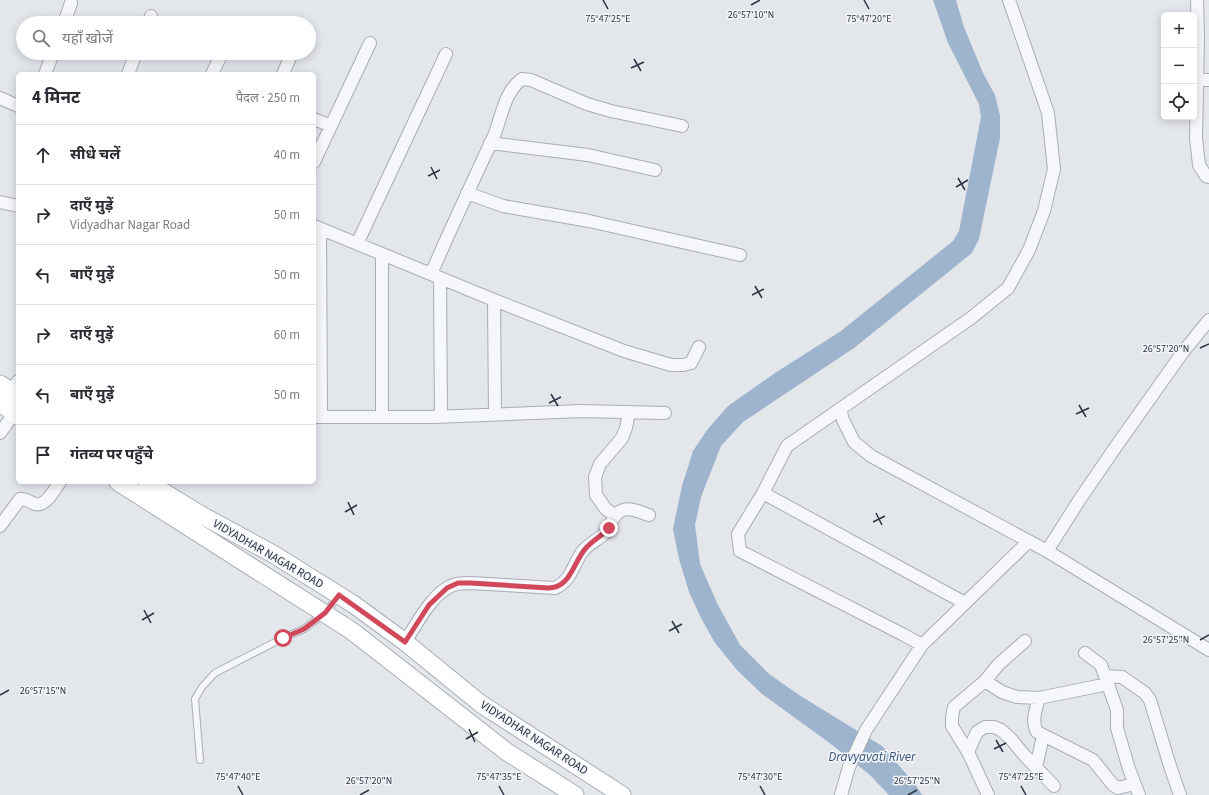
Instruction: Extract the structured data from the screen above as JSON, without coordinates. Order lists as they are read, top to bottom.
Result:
{
  "streets": {
    "main road": ["VIDYADHAR NAGAR ROAD"]
  },
  "water": ["Dravyavati River"],
  "page": {
    "map_buttons": ["+", "−"],
    "search": "यहाँ खोजें",
    "heading": ["4 मिनट", "पैदल · 250 m"],
    "list": [
      ["सीधे चलें", "40 m"],
      ["दाएँ मुड़ें", "Vidyadhar Nagar Road", "50 m"],
      ["बाएँ मुड़ें", "50 m"],
      ["दाएँ मुड़ें", "60 m"],
      ["बाएँ मुड़ें", "50 m"],
      "गंतव्य पर पहुँचे"
    ]
  },
  "coordinates": [
    "26°57'10\"N",
    "75°47'25\"E",
    "75°47'20\"E",
    "26°57'20\"N",
    "26°57'25\"N",
    "26°57'15\"N",
    "75°47'40\"E",
    "75°47'35\"E",
    "75°47'30\"E"
  ]
}
